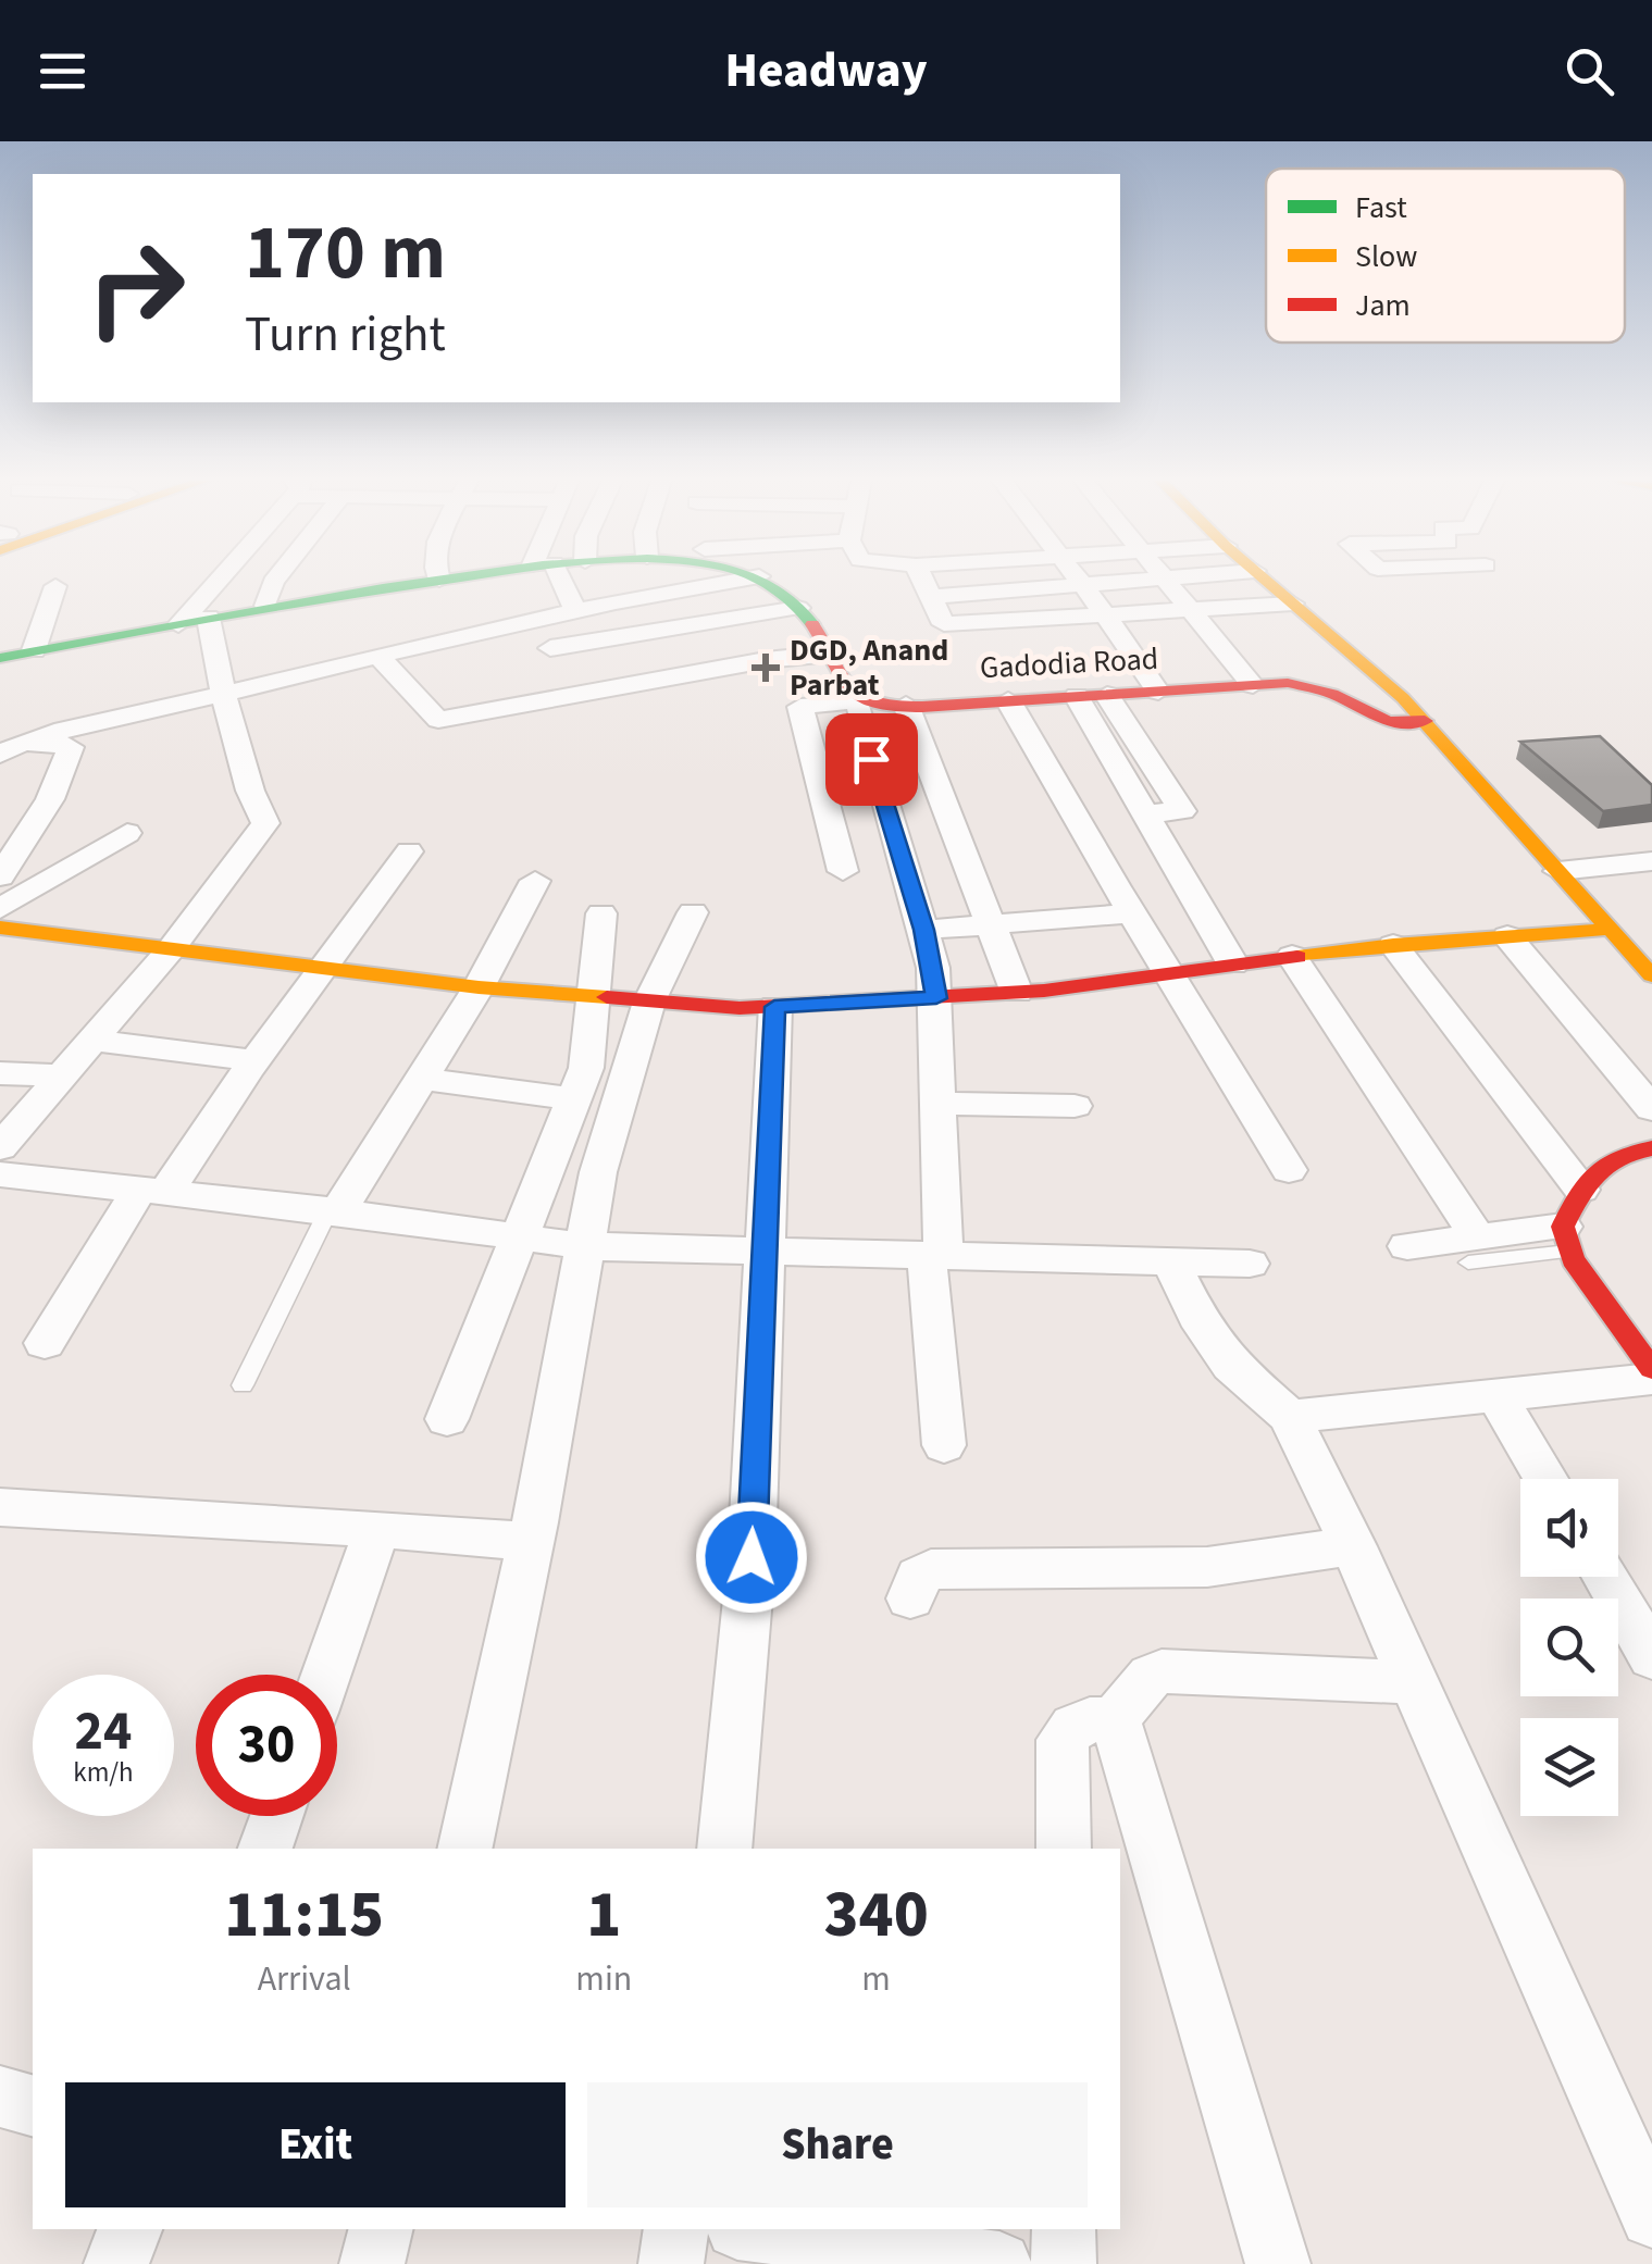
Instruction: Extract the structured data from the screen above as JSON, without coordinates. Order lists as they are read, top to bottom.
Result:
{
  "streets": {
    "street": ["Gadodia Road"]
  },
  "places": {
    "health": ["DGD, Anand Parbat"]
  },
  "legend": ["Fast", "Slow", "Jam"],
  "page": {
    "header": "Headway",
    "turn": ["170 m", "Turn right"],
    "speed": "24 km/h",
    "limit": "30",
    "eta": [
      "11:15",
      "Arrival",
      "1",
      "min",
      "340",
      "m"
    ],
    "buttons": ["Exit", "Share"]
  }
}
